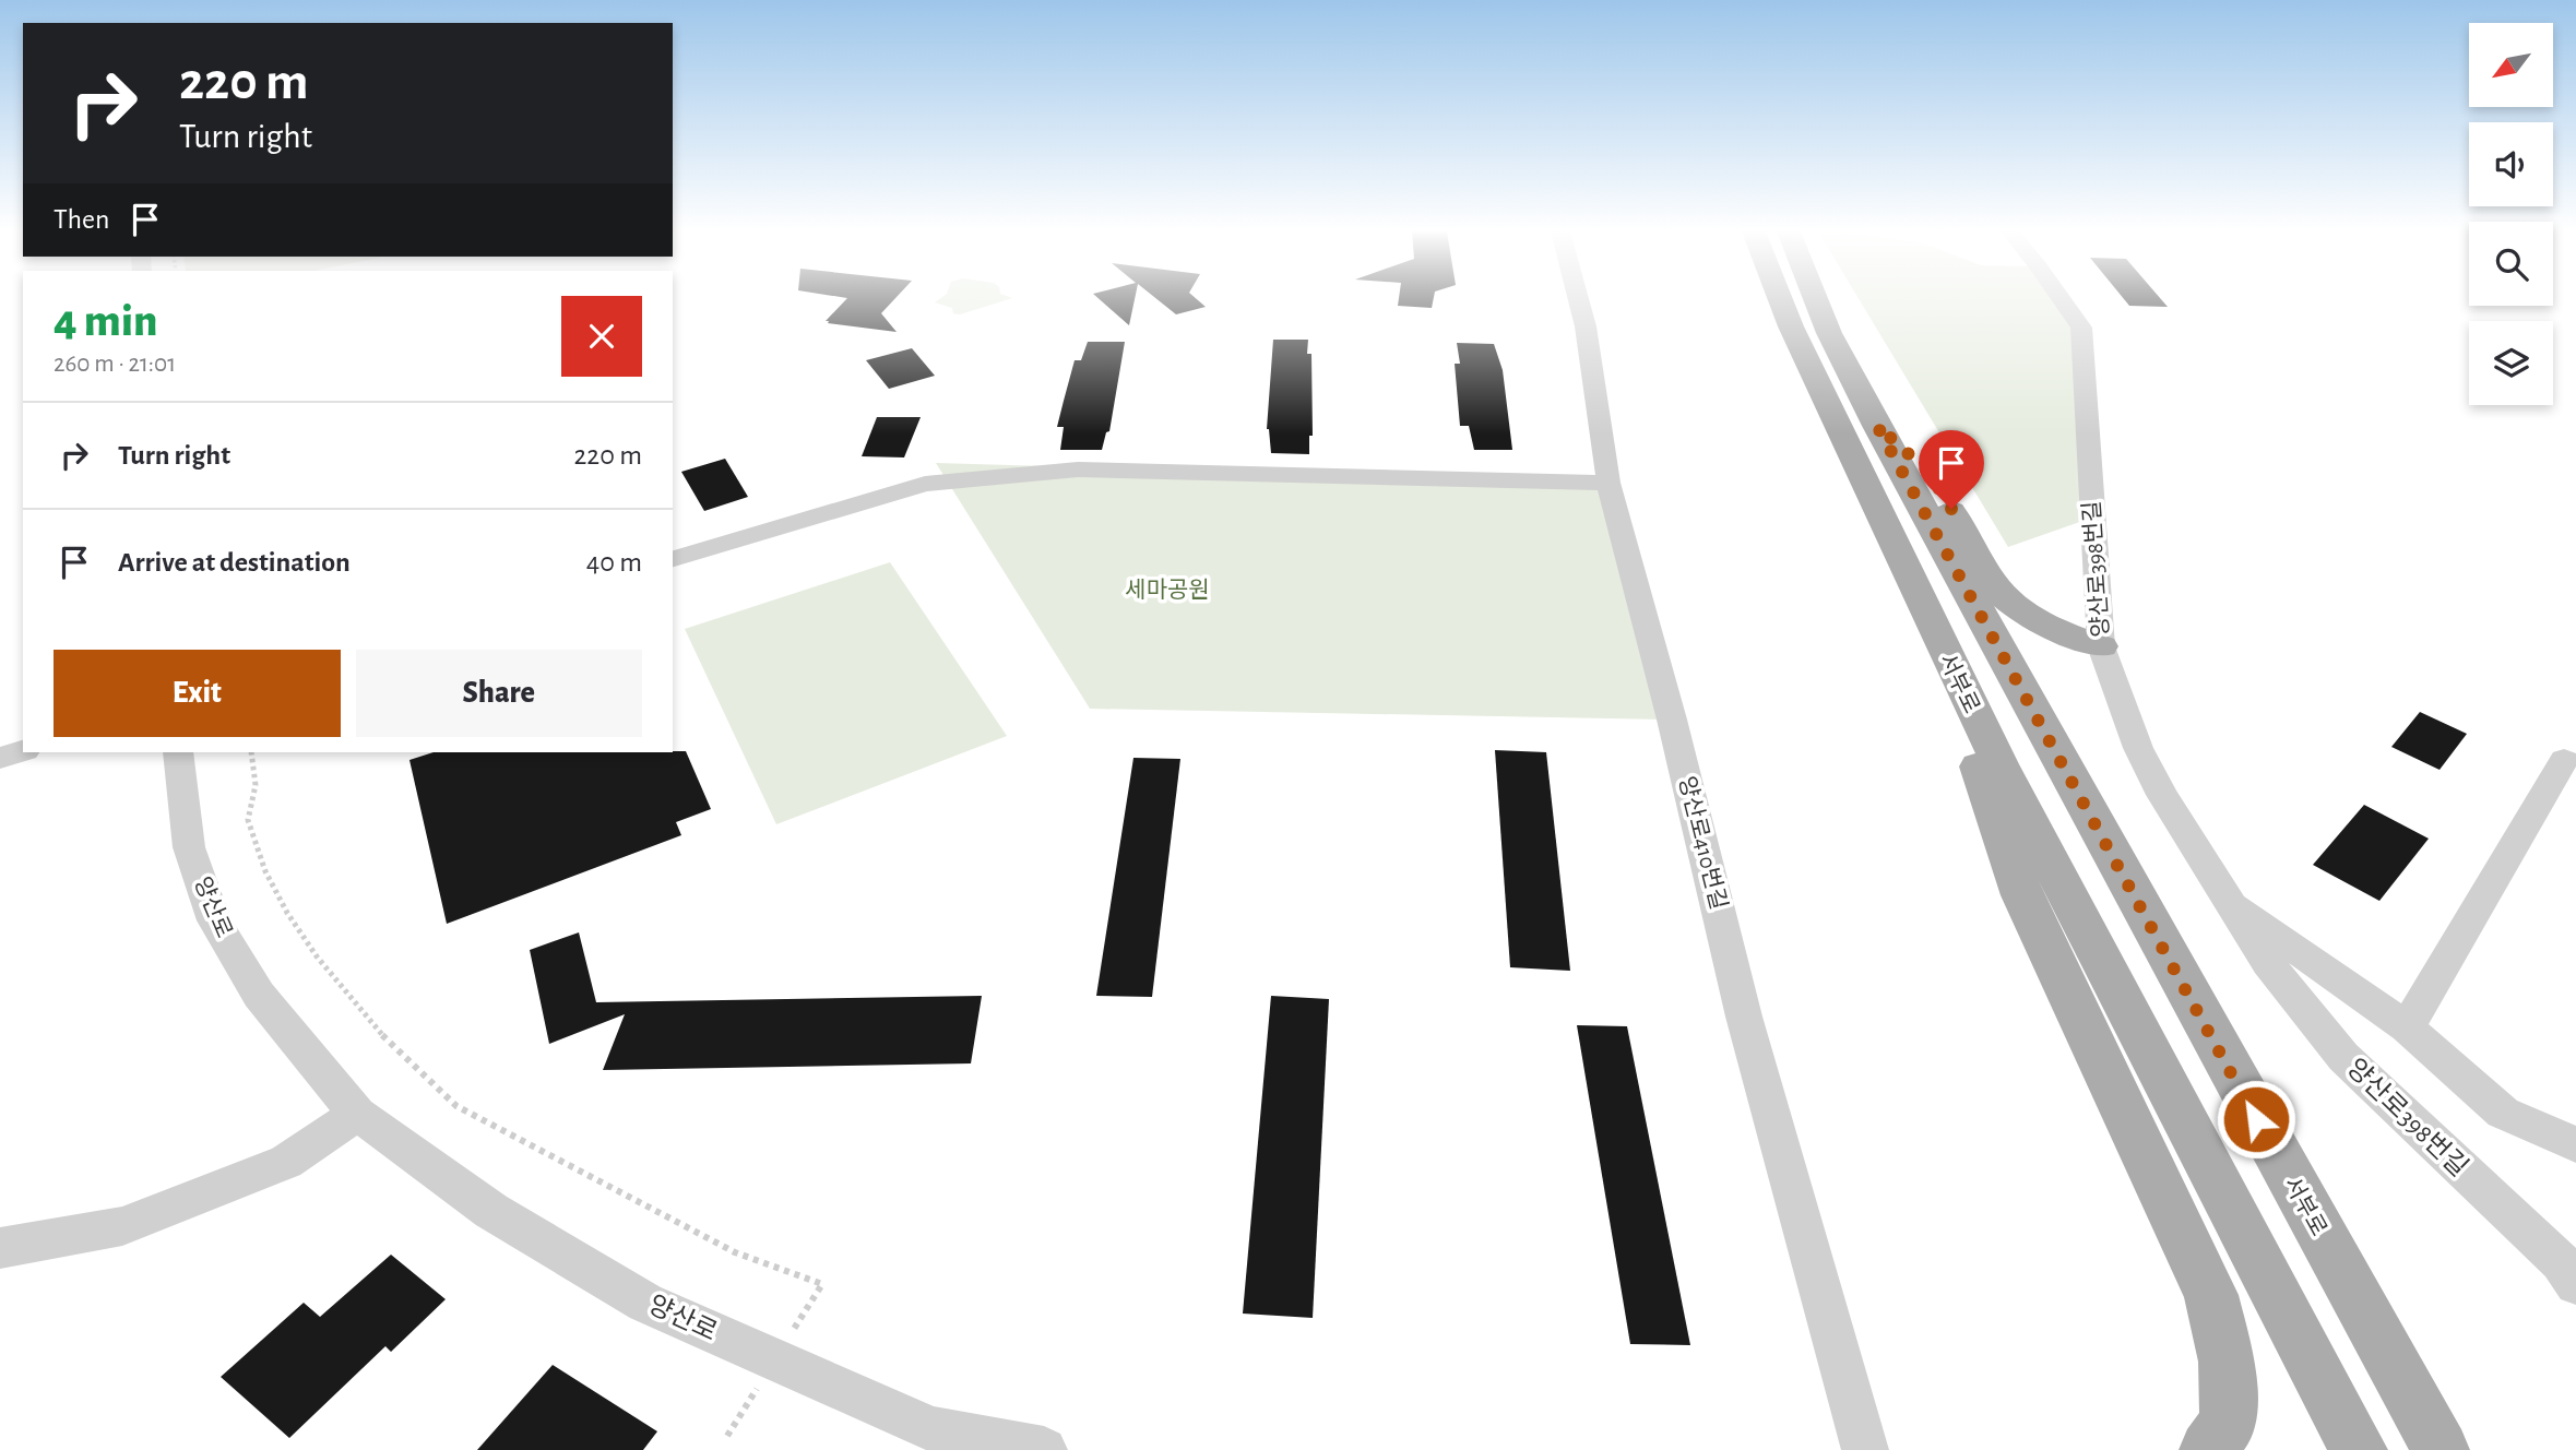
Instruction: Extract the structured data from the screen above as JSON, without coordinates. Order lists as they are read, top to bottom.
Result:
{
  "streets": {
    "main road": ["서부로"],
    "street": ["양산로398번길", "양산로410번길", "양산로"]
  },
  "parks": ["세마공원"],
  "north": "bottom left",
  "page": {
    "turn": ["220 m", "Turn right"],
    "then": "Then",
    "heading": ["4 min", "260 m · 21:01"],
    "list": [
      {
        "name": "Turn right",
        "value": "220 m"
      },
      {
        "name": "Arrive at destination",
        "value": "40 m"
      }
    ],
    "buttons": ["Exit", "Share"]
  }
}
